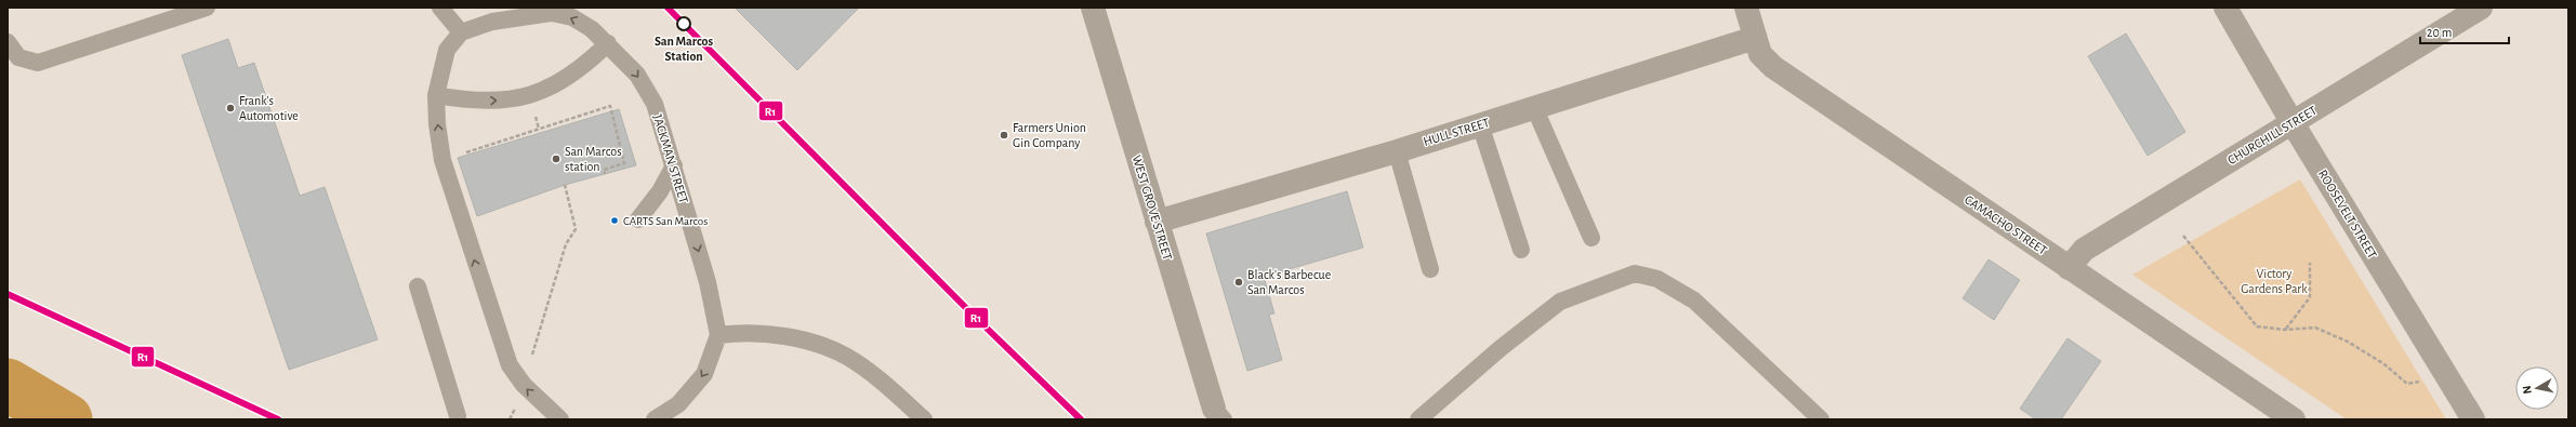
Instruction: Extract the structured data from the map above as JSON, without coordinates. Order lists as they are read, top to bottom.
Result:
{
  "streets": {
    "street": [
      "HULL STREET",
      "CHURCHILL STREET",
      "WEST GROVE STREET",
      "ROOSEVELT STREET",
      "CAMACHO STREET"
    ],
    "lane": ["JACKMAN STREET"]
  },
  "crossings": [
    ["HULL STREET", "WEST GROVE STREET"],
    ["HULL STREET", "CAMACHO STREET"],
    ["CHURCHILL STREET", "ROOSEVELT STREET"],
    ["CHURCHILL STREET", "CAMACHO STREET"]
  ],
  "parks": ["Victory Gardens Park"],
  "places": [
    "San Marcos Station",
    "Frank's Automotive",
    "Farmers Union Gin Company",
    "San Marcos station",
    "CARTS San Marcos",
    "Black's Barbecue San Marcos"
  ],
  "lines": ["transit line R1"],
  "scale_bar": "20 m",
  "north": "left"
}
